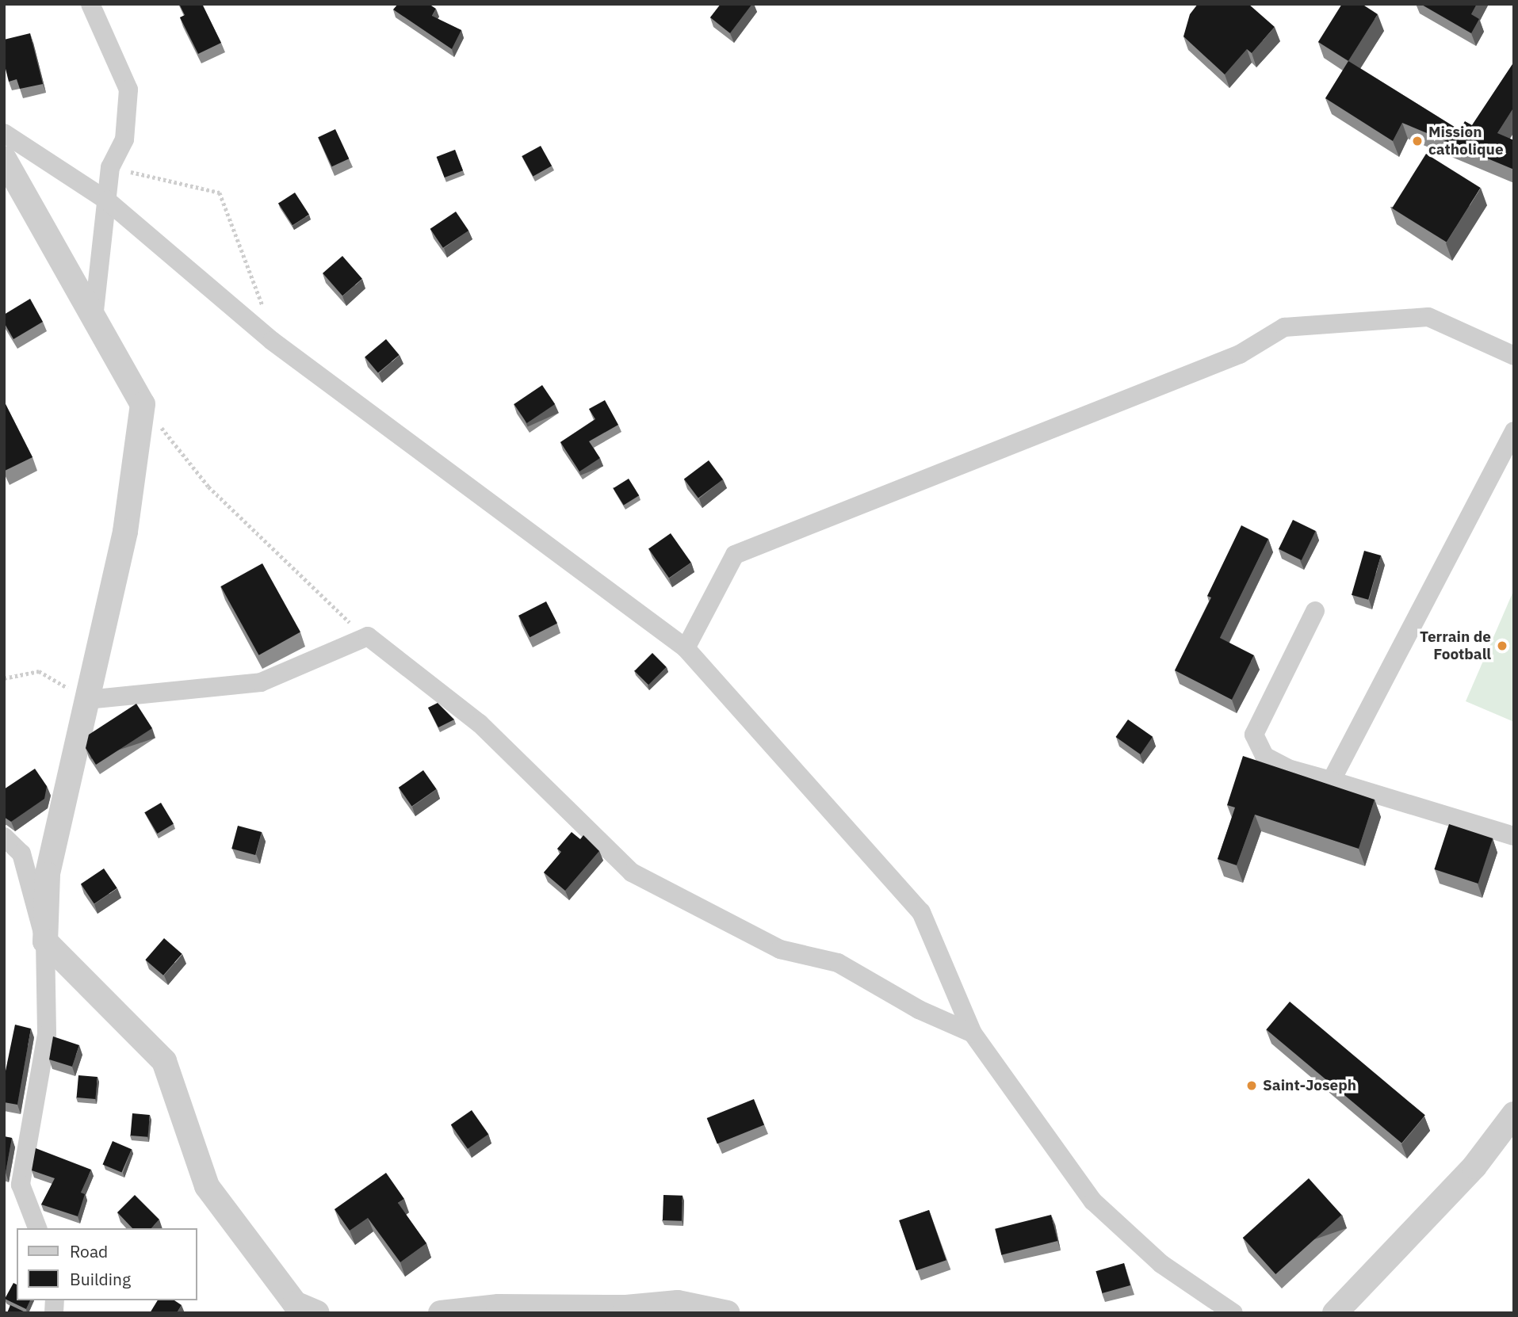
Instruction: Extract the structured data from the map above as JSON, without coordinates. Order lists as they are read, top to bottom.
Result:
{
  "places": ["Mission catholique", "Terrain de Football", "Saint-Joseph"],
  "legend": ["Road", "Building"]
}
